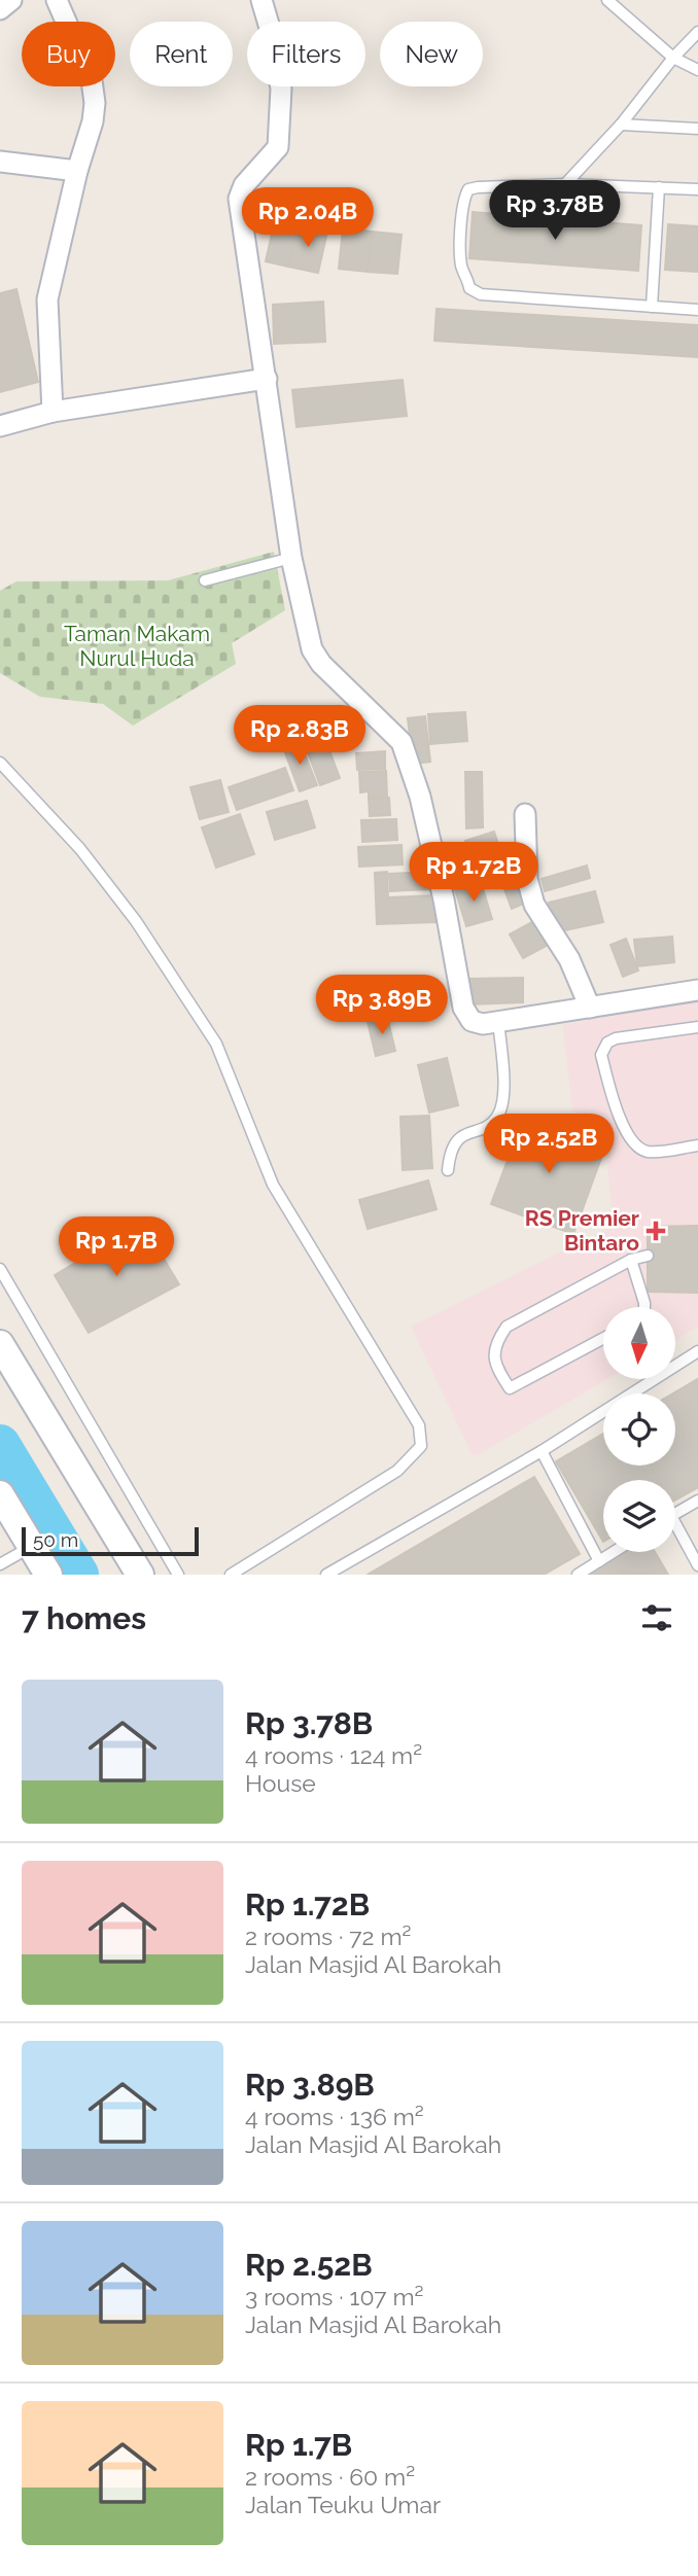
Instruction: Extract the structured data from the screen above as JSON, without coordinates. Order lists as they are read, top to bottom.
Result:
{
  "parks": ["Taman Makam Nurul Huda"],
  "places": {
    "health": ["RS Premier Bintaro"]
  },
  "scale_bar": "50 m",
  "north": "bottom",
  "page": {
    "chip": [
      "Buy",
      "Rent",
      "Filters",
      "New"
    ],
    "price": [
      "Rp 3.78B",
      "Rp 2.04B",
      "Rp 2.83B",
      "Rp 1.72B",
      "Rp 3.89B",
      "Rp 2.52B",
      "Rp 1.7B"
    ],
    "scale": "50 m",
    "heading": "7 homes",
    "list": [
      {
        "name": "Rp 3.78B",
        "note": "4 rooms · 124 m² · House"
      },
      {
        "name": "Rp 1.72B",
        "note": "2 rooms · 72 m² · Jalan Masjid Al Barokah"
      },
      {
        "name": "Rp 3.89B",
        "note": "4 rooms · 136 m² · Jalan Masjid Al Barokah"
      },
      {
        "name": "Rp 2.52B",
        "note": "3 rooms · 107 m² · Jalan Masjid Al Barokah"
      },
      {
        "name": "Rp 1.7B",
        "note": "2 rooms · 60 m² · Jalan Teuku Umar"
      }
    ]
  }
}
